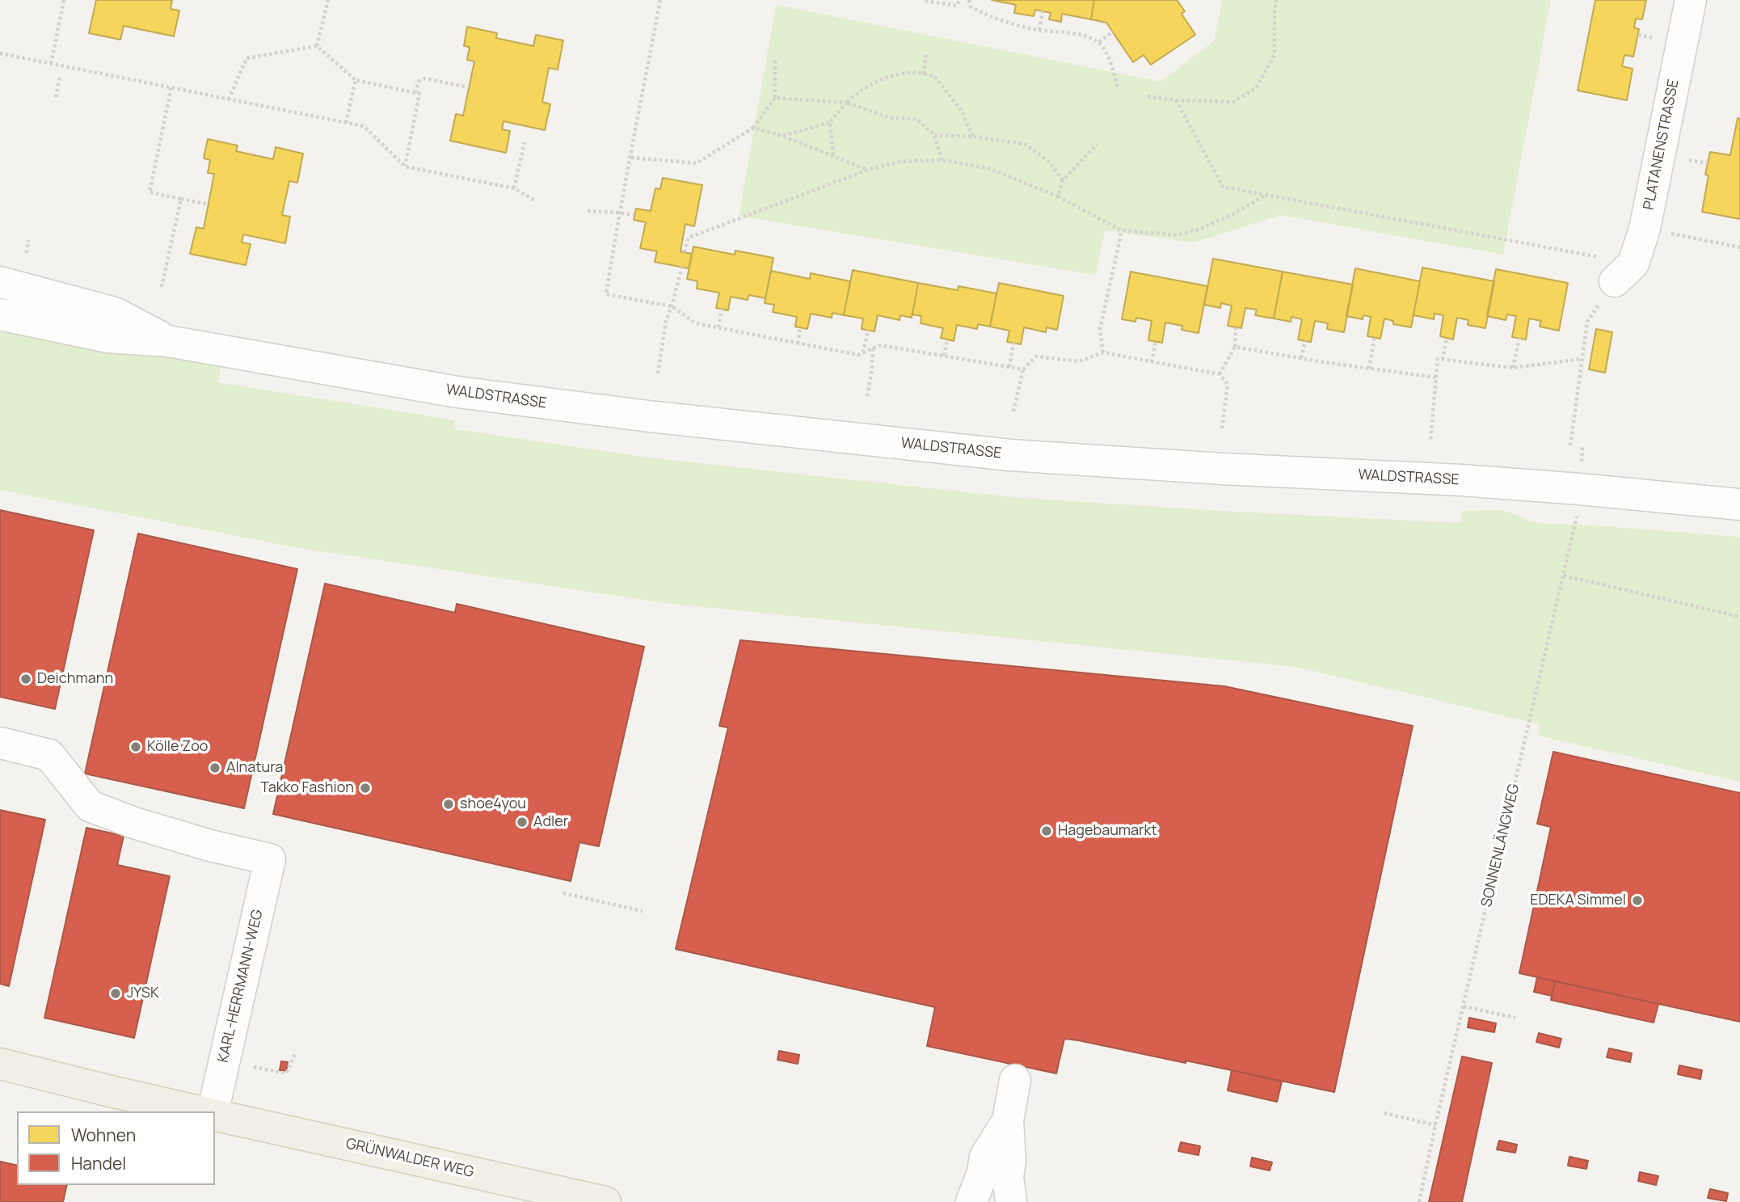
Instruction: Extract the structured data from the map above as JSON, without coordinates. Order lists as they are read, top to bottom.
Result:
{
  "streets": {
    "main road": ["GRÜNWALDER WEG"],
    "street": ["PLATANENSTRASSE", "WALDSTRASSE", "KARL-HERRMANN-WEG"],
    "path": ["SONNENLÄNGWEG"]
  },
  "crossings": [
    ["WALDSTRASSE", "SONNENLÄNGWEG"]
  ],
  "places": [
    "Deichmann",
    "Kölle Zoo",
    "Alnatura",
    "Takko Fashion",
    "shoe4you",
    "Adler",
    "Hagebaumarkt",
    "EDEKA Simmel",
    "JYSK"
  ],
  "legend": ["Wohnen", "Handel"]
}
